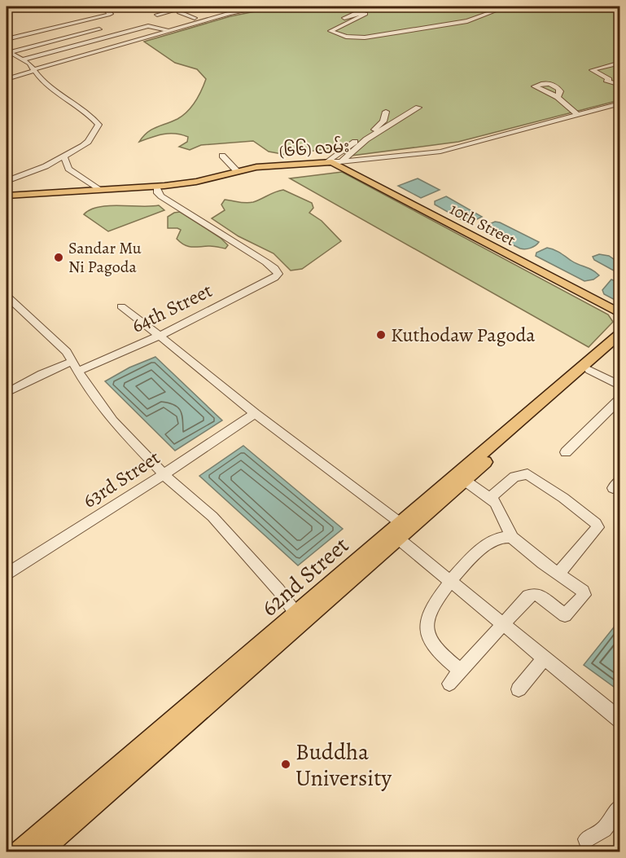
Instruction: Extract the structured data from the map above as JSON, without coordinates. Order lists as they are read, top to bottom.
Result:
{
  "streets": {
    "main road": ["(၆၆) လမ်း", "10th Street", "62nd Street"],
    "street": ["64th Street", "63rd Street"]
  },
  "crossings": [
    ["(၆၆) လမ်း", "10th Street"],
    ["(၆၆) လမ်း", "64th Street"]
  ],
  "places": ["Sandar Mu Ni Pagoda", "Kuthodaw Pagoda", "Buddha University"]
}
